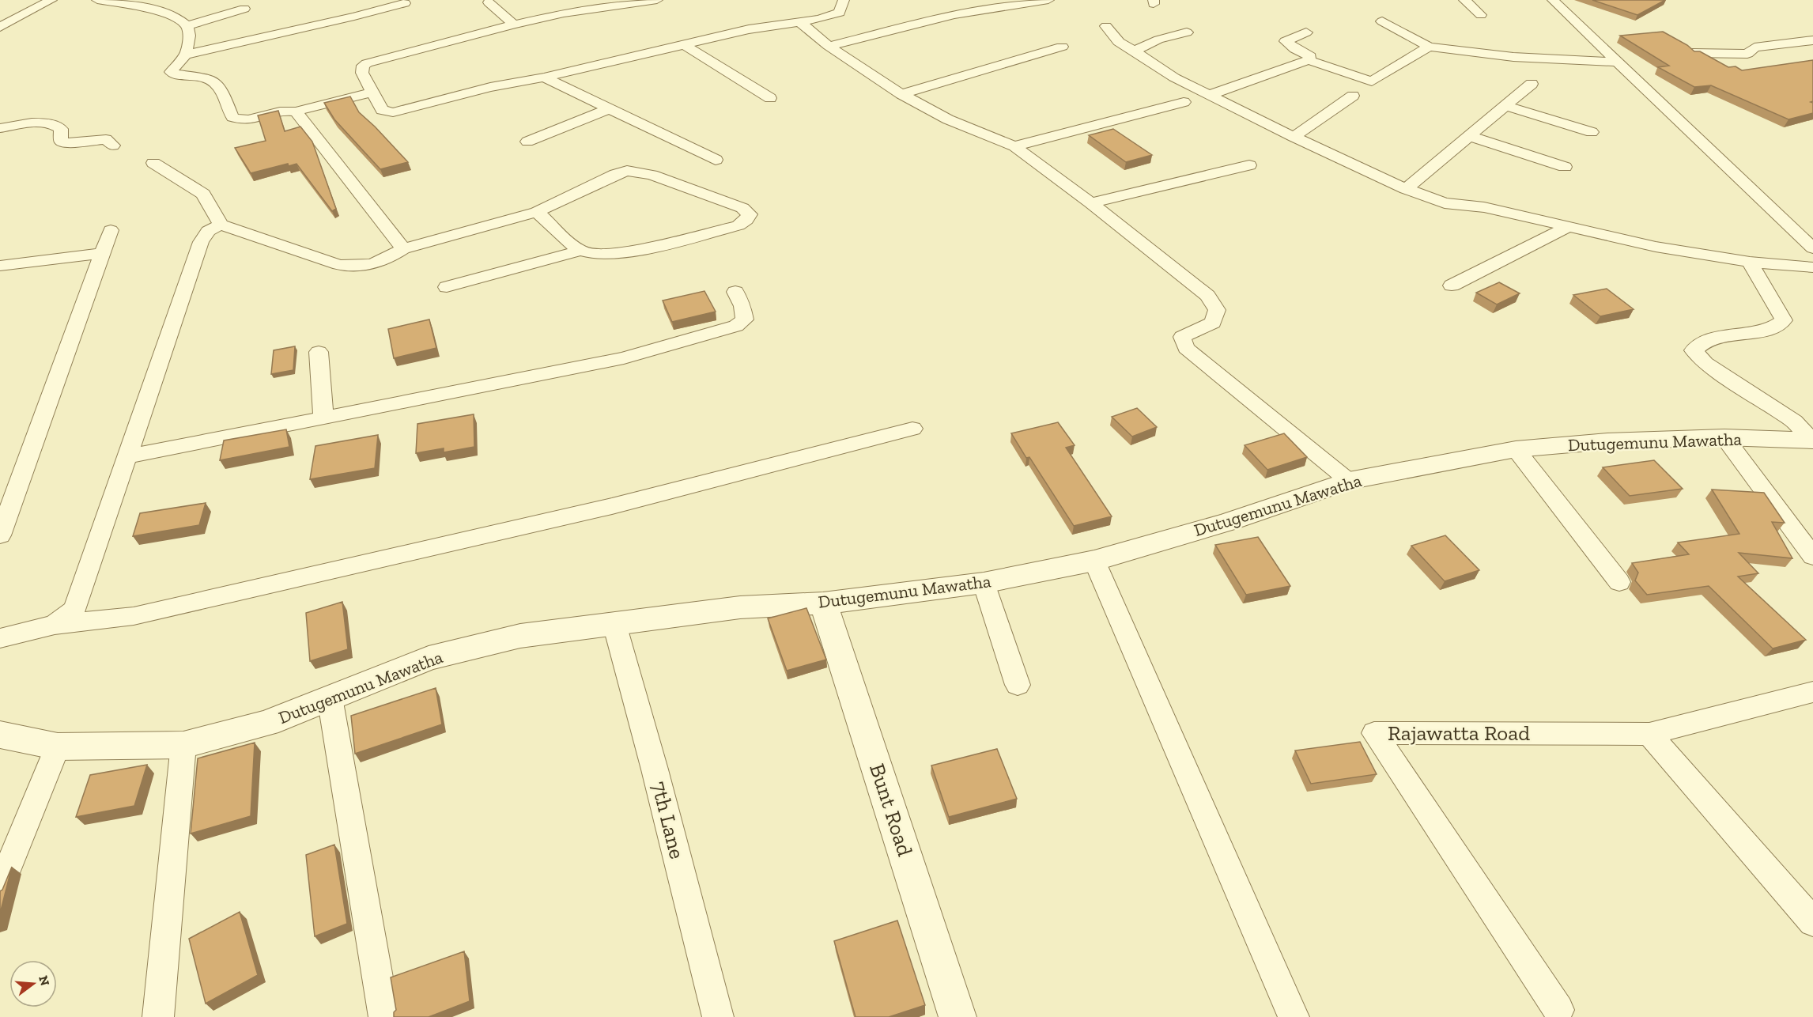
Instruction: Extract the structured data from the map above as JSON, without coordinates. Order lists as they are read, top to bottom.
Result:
{
  "streets": {
    "street": [
      "Dutugemunu Mawatha",
      "Rajawatta Road",
      "Bunt Road",
      "7th Lane"
    ]
  },
  "crossings": [
    ["Dutugemunu Mawatha", "Bunt Road"],
    ["Dutugemunu Mawatha", "7th Lane"]
  ],
  "north": "right"
}
